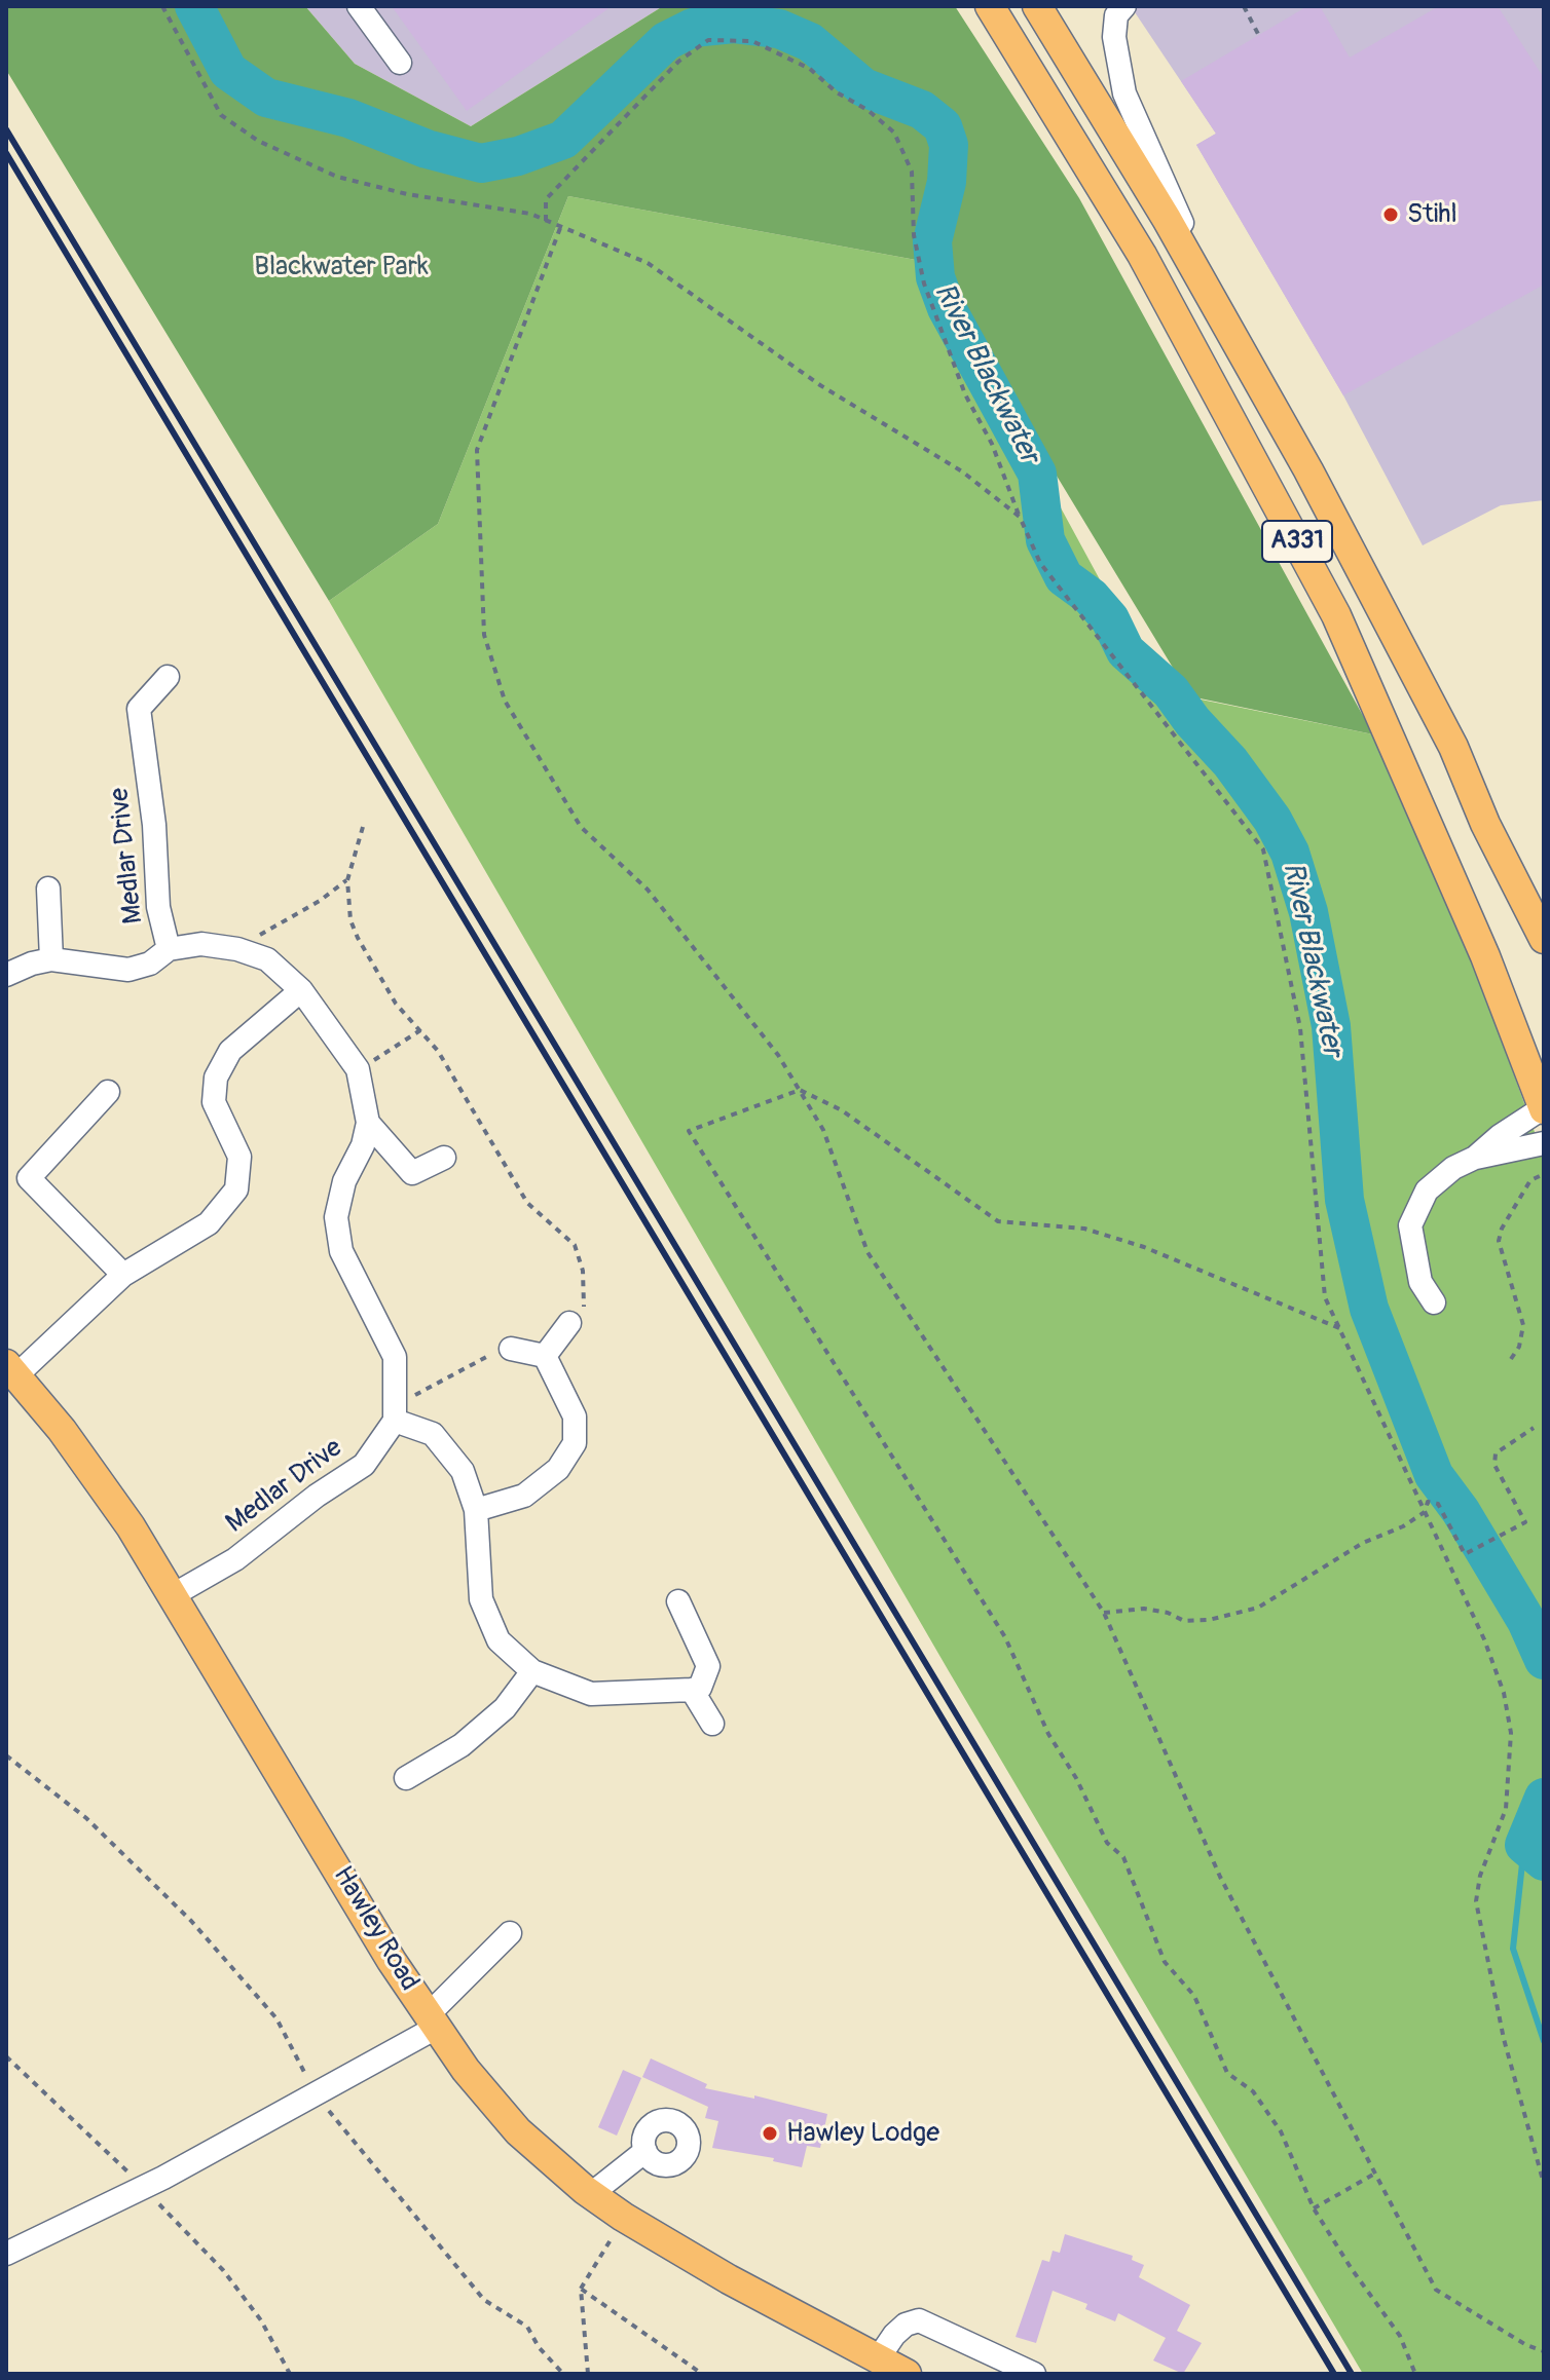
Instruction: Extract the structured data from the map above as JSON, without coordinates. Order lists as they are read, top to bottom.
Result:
{
  "streets": {
    "main road": ["A331", "Hawley Road"],
    "street": ["Medlar Drive"]
  },
  "crossings": [
    ["Medlar Drive", "Hawley Road"]
  ],
  "water": ["River Blackwater"],
  "parks": ["Blackwater Park"],
  "places": ["Stihl", "Hawley Lodge"]
}
